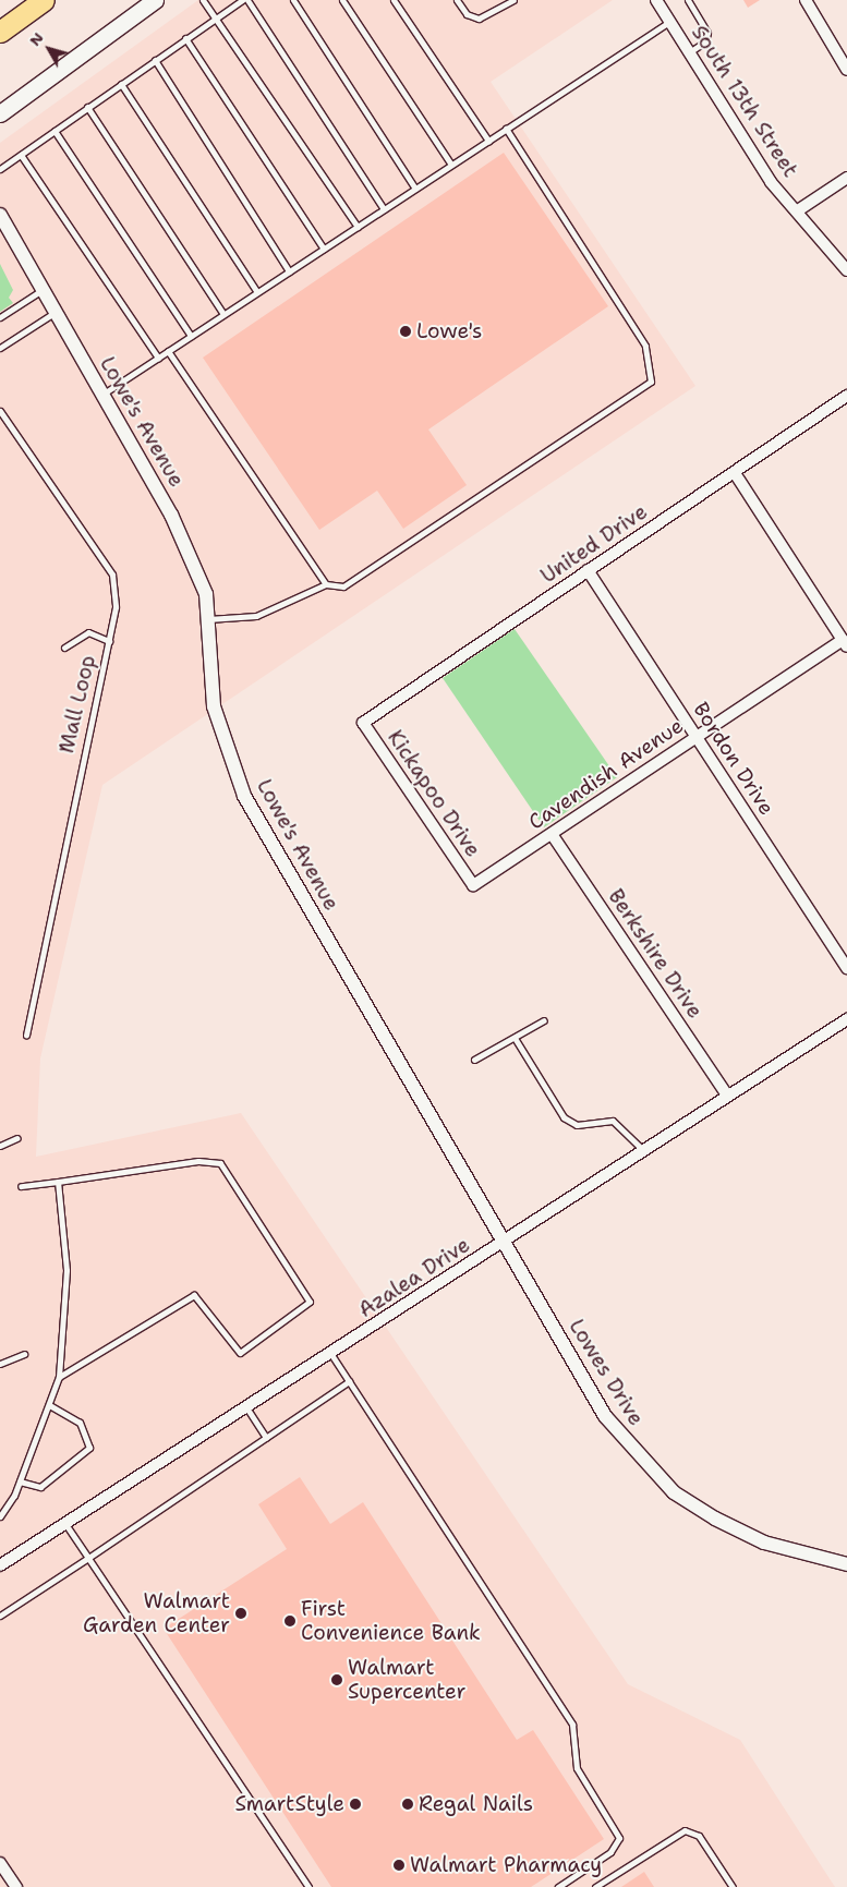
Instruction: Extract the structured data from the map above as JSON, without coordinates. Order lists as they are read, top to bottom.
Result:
{
  "streets": {
    "street": [
      "South 13th Street",
      "Lowe's Avenue",
      "United Drive",
      "Bordon Drive",
      "Cavendish Avenue",
      "Kickapoo Drive",
      "Berkshire Drive",
      "Azalea Drive",
      "Lowes Drive"
    ],
    "lane": ["Mall Loop"]
  },
  "crossings": [
    ["Lowe's Avenue", "Azalea Drive"],
    ["Lowe's Avenue", "Lowes Drive"],
    ["United Drive", "Bordon Drive"],
    ["United Drive", "Kickapoo Drive"],
    ["Bordon Drive", "Cavendish Avenue"],
    ["Cavendish Avenue", "Kickapoo Drive"],
    ["Cavendish Avenue", "Berkshire Drive"],
    ["Berkshire Drive", "Azalea Drive"],
    ["Azalea Drive", "Lowes Drive"]
  ],
  "places": [
    "Lowe's",
    "Walmart Garden Center",
    "First Convenience Bank",
    "Walmart Supercenter",
    "SmartStyle",
    "Regal Nails",
    "Walmart Pharmacy"
  ],
  "north": "top left"
}
